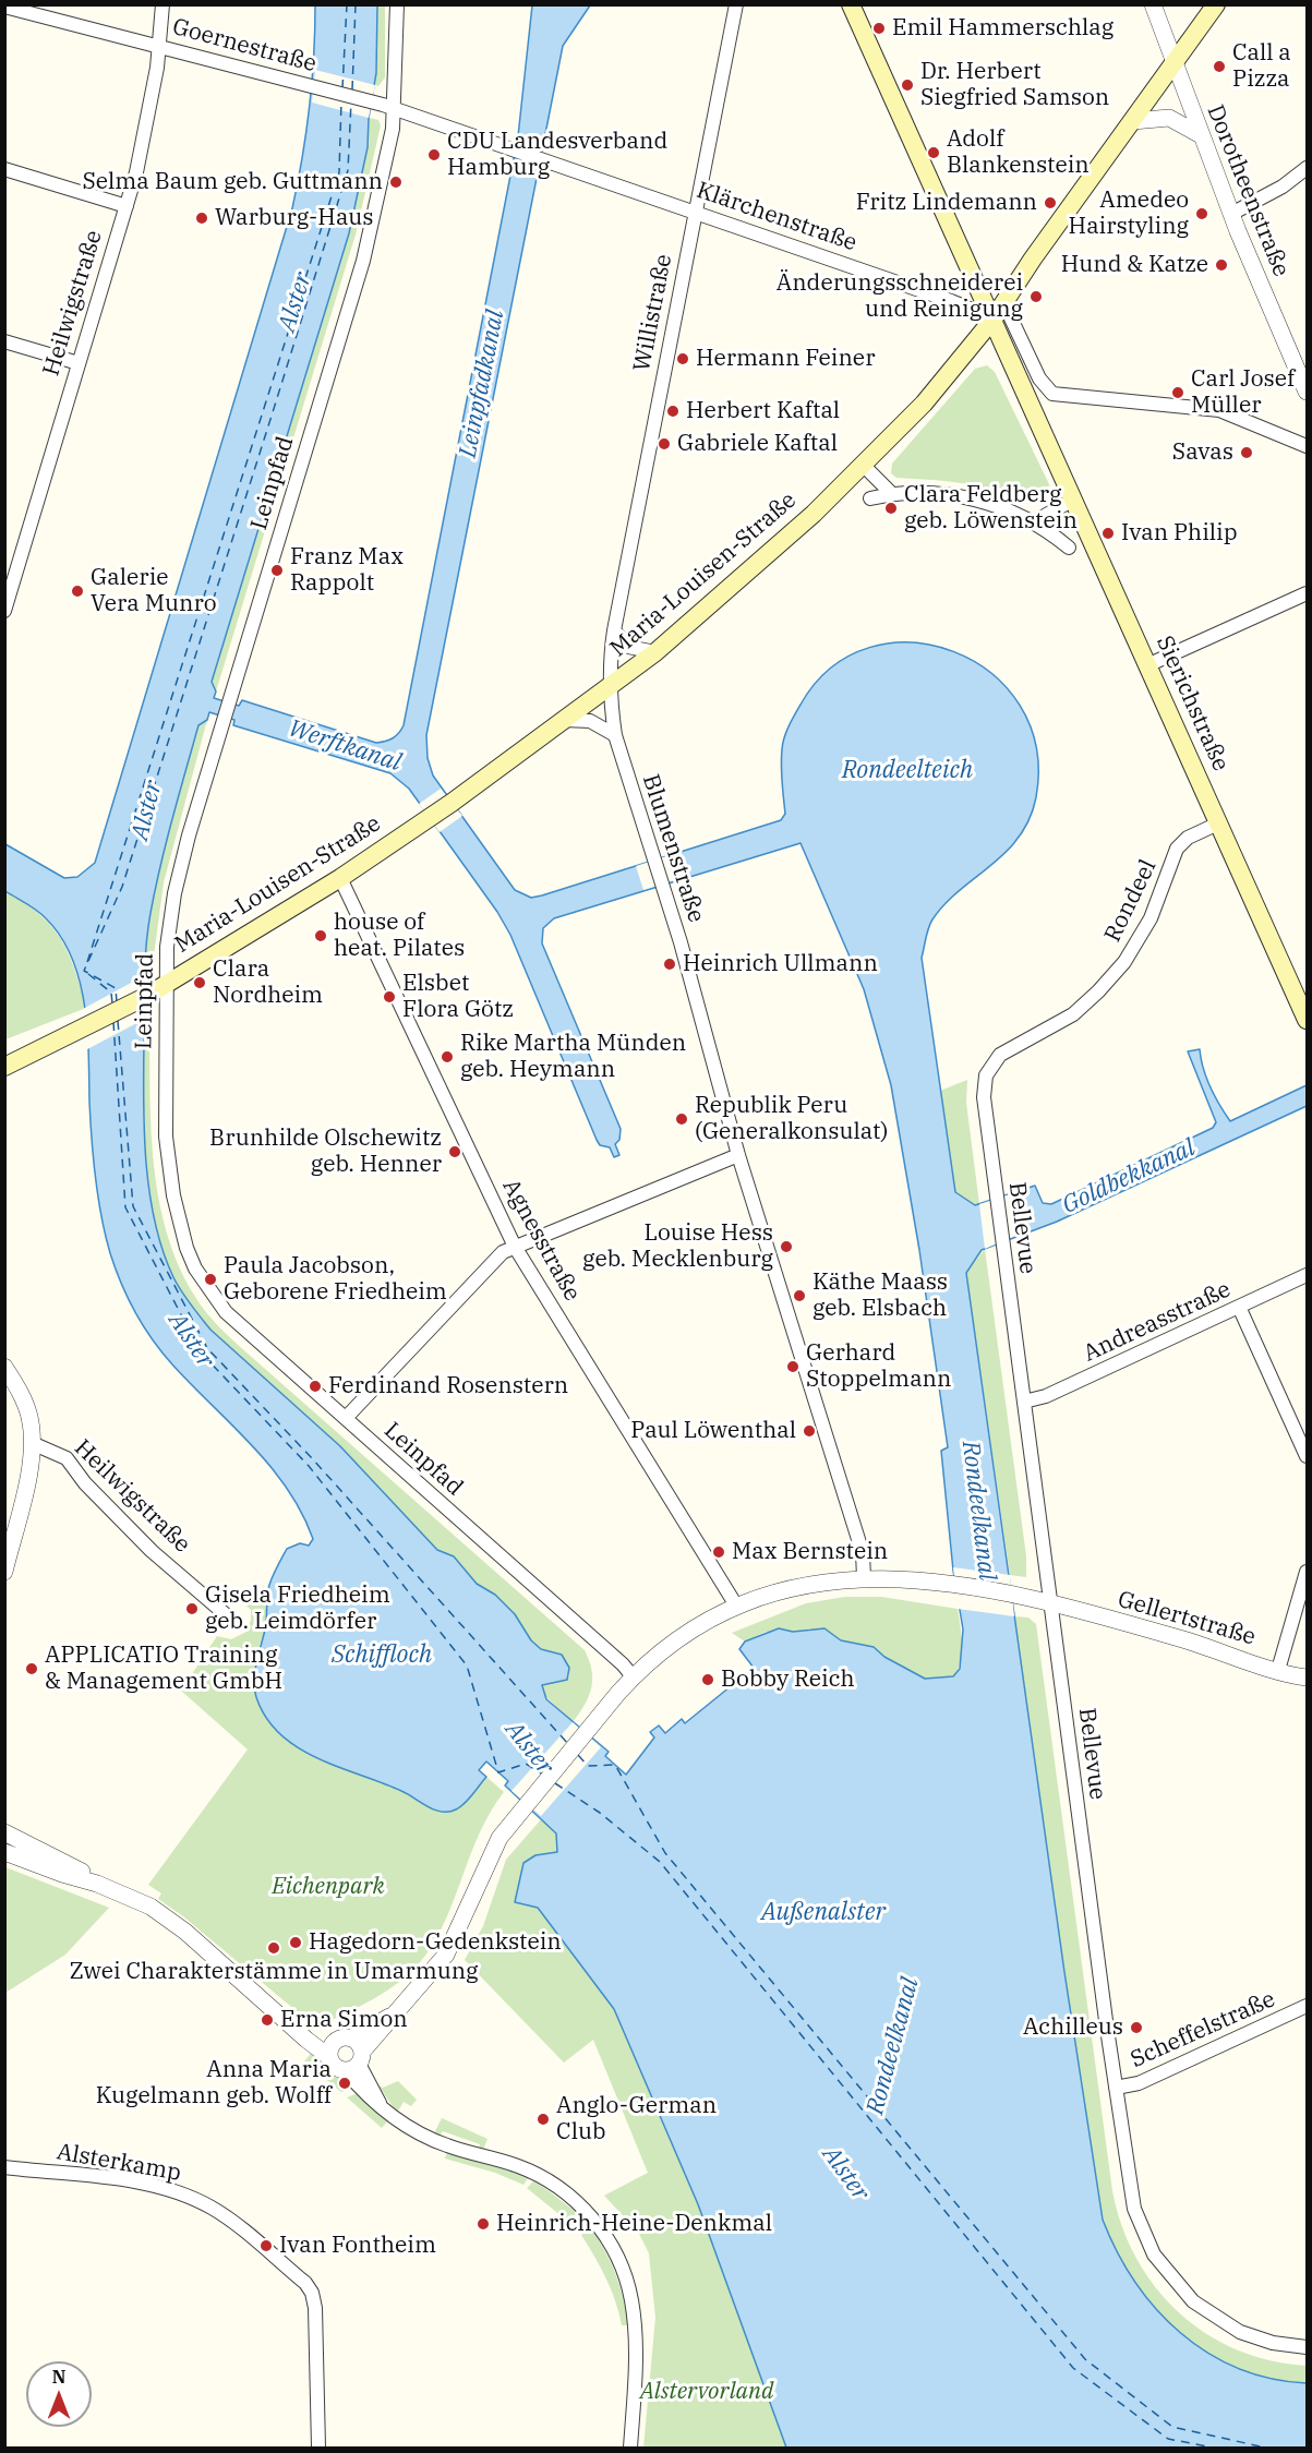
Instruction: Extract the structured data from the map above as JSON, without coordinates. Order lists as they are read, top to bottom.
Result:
{
  "streets": {
    "main road": ["Maria-Louisen-Straße", "Sierichstraße"],
    "street": [
      "Goernestraße",
      "Dorotheenstraße",
      "Klärchenstraße",
      "Heilwigstraße",
      "Willistraße",
      "Leinpfad",
      "Blumenstraße",
      "Rondeel",
      "Bellevue",
      "Agnesstraße",
      "Andreasstraße",
      "Gellertstraße",
      "Scheffelstraße",
      "Alsterkamp"
    ]
  },
  "crossings": [
    ["Goernestraße", "Klärchenstraße"],
    ["Goernestraße", "Heilwigstraße"],
    ["Goernestraße", "Leinpfad"],
    ["Dorotheenstraße", "Maria-Louisen-Straße"],
    ["Klärchenstraße", "Willistraße"],
    ["Klärchenstraße", "Leinpfad"],
    ["Klärchenstraße", "Maria-Louisen-Straße"],
    ["Klärchenstraße", "Sierichstraße"],
    ["Willistraße", "Maria-Louisen-Straße"],
    ["Willistraße", "Blumenstraße"],
    ["Leinpfad", "Maria-Louisen-Straße"],
    ["Leinpfad", "Gellertstraße"],
    ["Maria-Louisen-Straße", "Sierichstraße"],
    ["Maria-Louisen-Straße", "Blumenstraße"],
    ["Maria-Louisen-Straße", "Agnesstraße"],
    ["Sierichstraße", "Rondeel"],
    ["Blumenstraße", "Gellertstraße"],
    ["Rondeel", "Bellevue"],
    ["Bellevue", "Andreasstraße"],
    ["Bellevue", "Gellertstraße"],
    ["Bellevue", "Scheffelstraße"],
    ["Agnesstraße", "Gellertstraße"]
  ],
  "water": [
    "Alster",
    "Leinpfadkanal",
    "Werftkanal",
    "Rondeelteich",
    "Goldbekkanal",
    "Rondeelkanal",
    "Schiffloch",
    "Außenalster"
  ],
  "parks": ["Eichenpark", "Alstervorland"],
  "places": [
    "Emil Hammerschlag",
    "Call a Pizza",
    "Dr. Herbert Siegfried Samson",
    "Adolf Blankenstein",
    "CDU Landesverband Hamburg",
    "Selma Baum geb. Guttmann",
    "Fritz Lindemann",
    "Amedeo Hairstyling",
    "Warburg-Haus",
    "Hund & Katze",
    "Änderungsschneiderei und Reinigung",
    "Hermann Feiner",
    "Carl Josef Müller",
    "Herbert Kaftal",
    "Gabriele Kaftal",
    "Savas",
    "Clara Feldberg geb. Löwenstein",
    "Ivan Philip",
    "Franz Max Rappolt",
    "Galerie Vera Munro",
    "house of heat. Pilates",
    "Heinrich Ullmann",
    "Clara Nordheim",
    "Elsbet Flora Götz",
    "Rike Martha Münden geb. Heymann",
    "Republik Peru (Generalkonsulat)",
    "Brunhilde Olschewitz geb. Henner",
    "Louise Hess geb. Mecklenburg",
    "Paula Jacobson, Geborene Friedheim",
    "Käthe Maass geb. Elsbach",
    "Gerhard Stoppelmann",
    "Ferdinand Rosenstern",
    "Paul Löwenthal",
    "Max Bernstein",
    "Gisela Friedheim geb. Leimdörfer",
    "APPLICATIO Training & Management GmbH",
    "Bobby Reich",
    "Hagedorn-Gedenkstein",
    "Zwei Charakterstämme in Umarmung",
    "Erna Simon",
    "Achilleus",
    "Anna Maria Kugelmann geb. Wolff",
    "Anglo-German Club",
    "Heinrich-Heine-Denkmal",
    "Ivan Fontheim"
  ],
  "north": "top"
}
